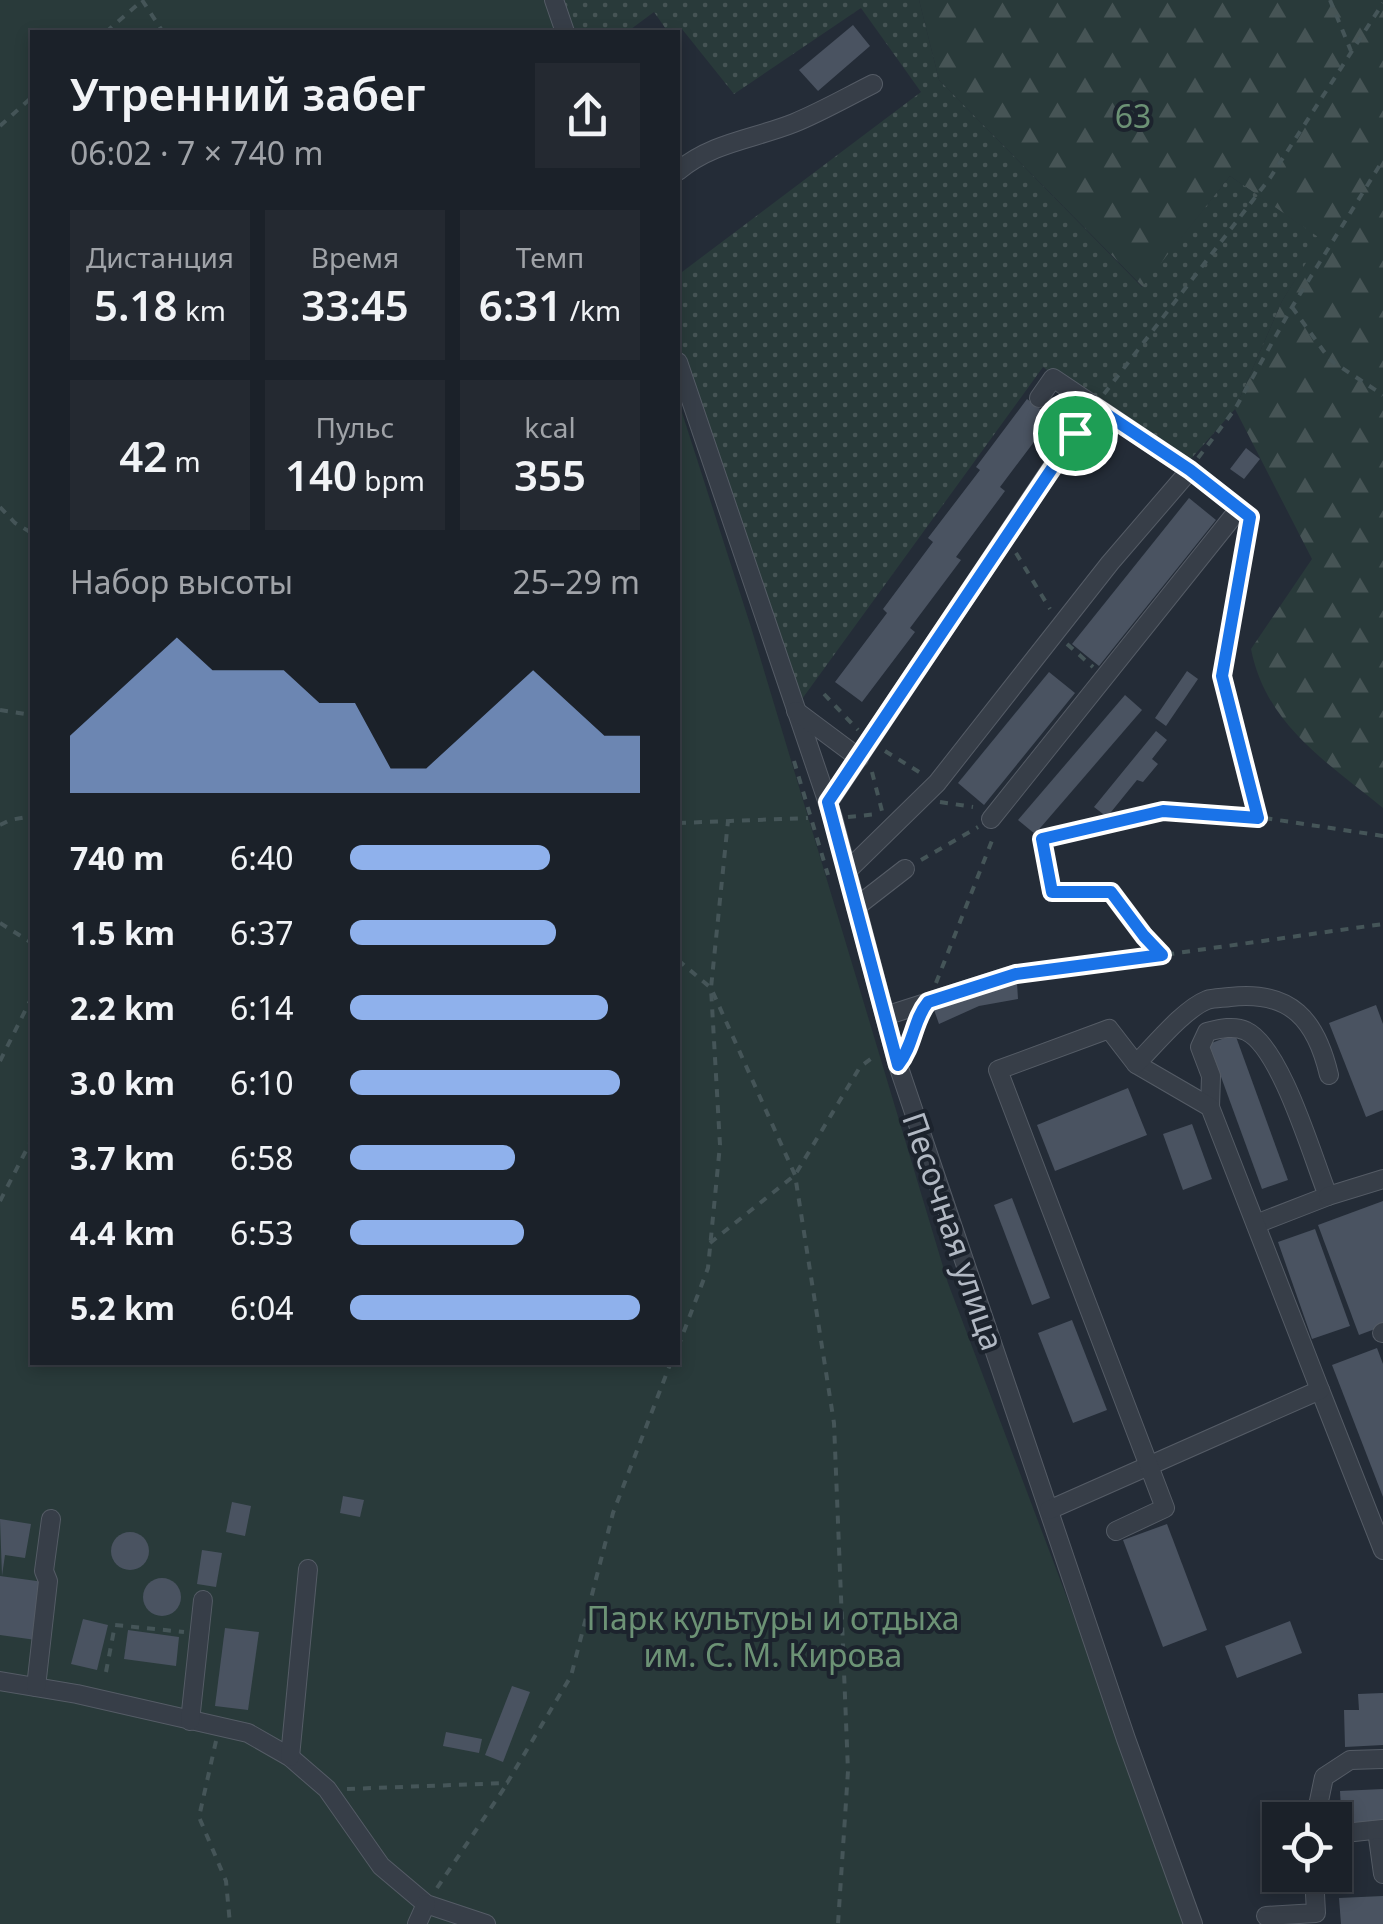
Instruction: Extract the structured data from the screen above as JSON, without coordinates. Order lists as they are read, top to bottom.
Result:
{
  "streets": {
    "street": ["Песочная улица"]
  },
  "parks": ["63", "Парк культуры и отдыха им. С. М. Кирова"],
  "page": {
    "heading": ["Утренний забег", "06:02 · 7 × 740 m"],
    "stats": [
      ["Дистанция", "5.18 km"],
      ["Время", "33:45"],
      ["Темп", "6:31 /km"],
      ["42 m"],
      ["Пульс", "140 bpm"],
      ["kcal", "355"]
    ],
    "chart": ["Набор высоты", "25–29 m"],
    "list": [
      {
        "name": "740 m",
        "note": "6:40"
      },
      {
        "name": "1.5 km",
        "note": "6:37"
      },
      {
        "name": "2.2 km",
        "note": "6:14"
      },
      {
        "name": "3.0 km",
        "note": "6:10"
      },
      {
        "name": "3.7 km",
        "note": "6:58"
      },
      {
        "name": "4.4 km",
        "note": "6:53"
      },
      {
        "name": "5.2 km",
        "note": "6:04"
      }
    ]
  }
}
